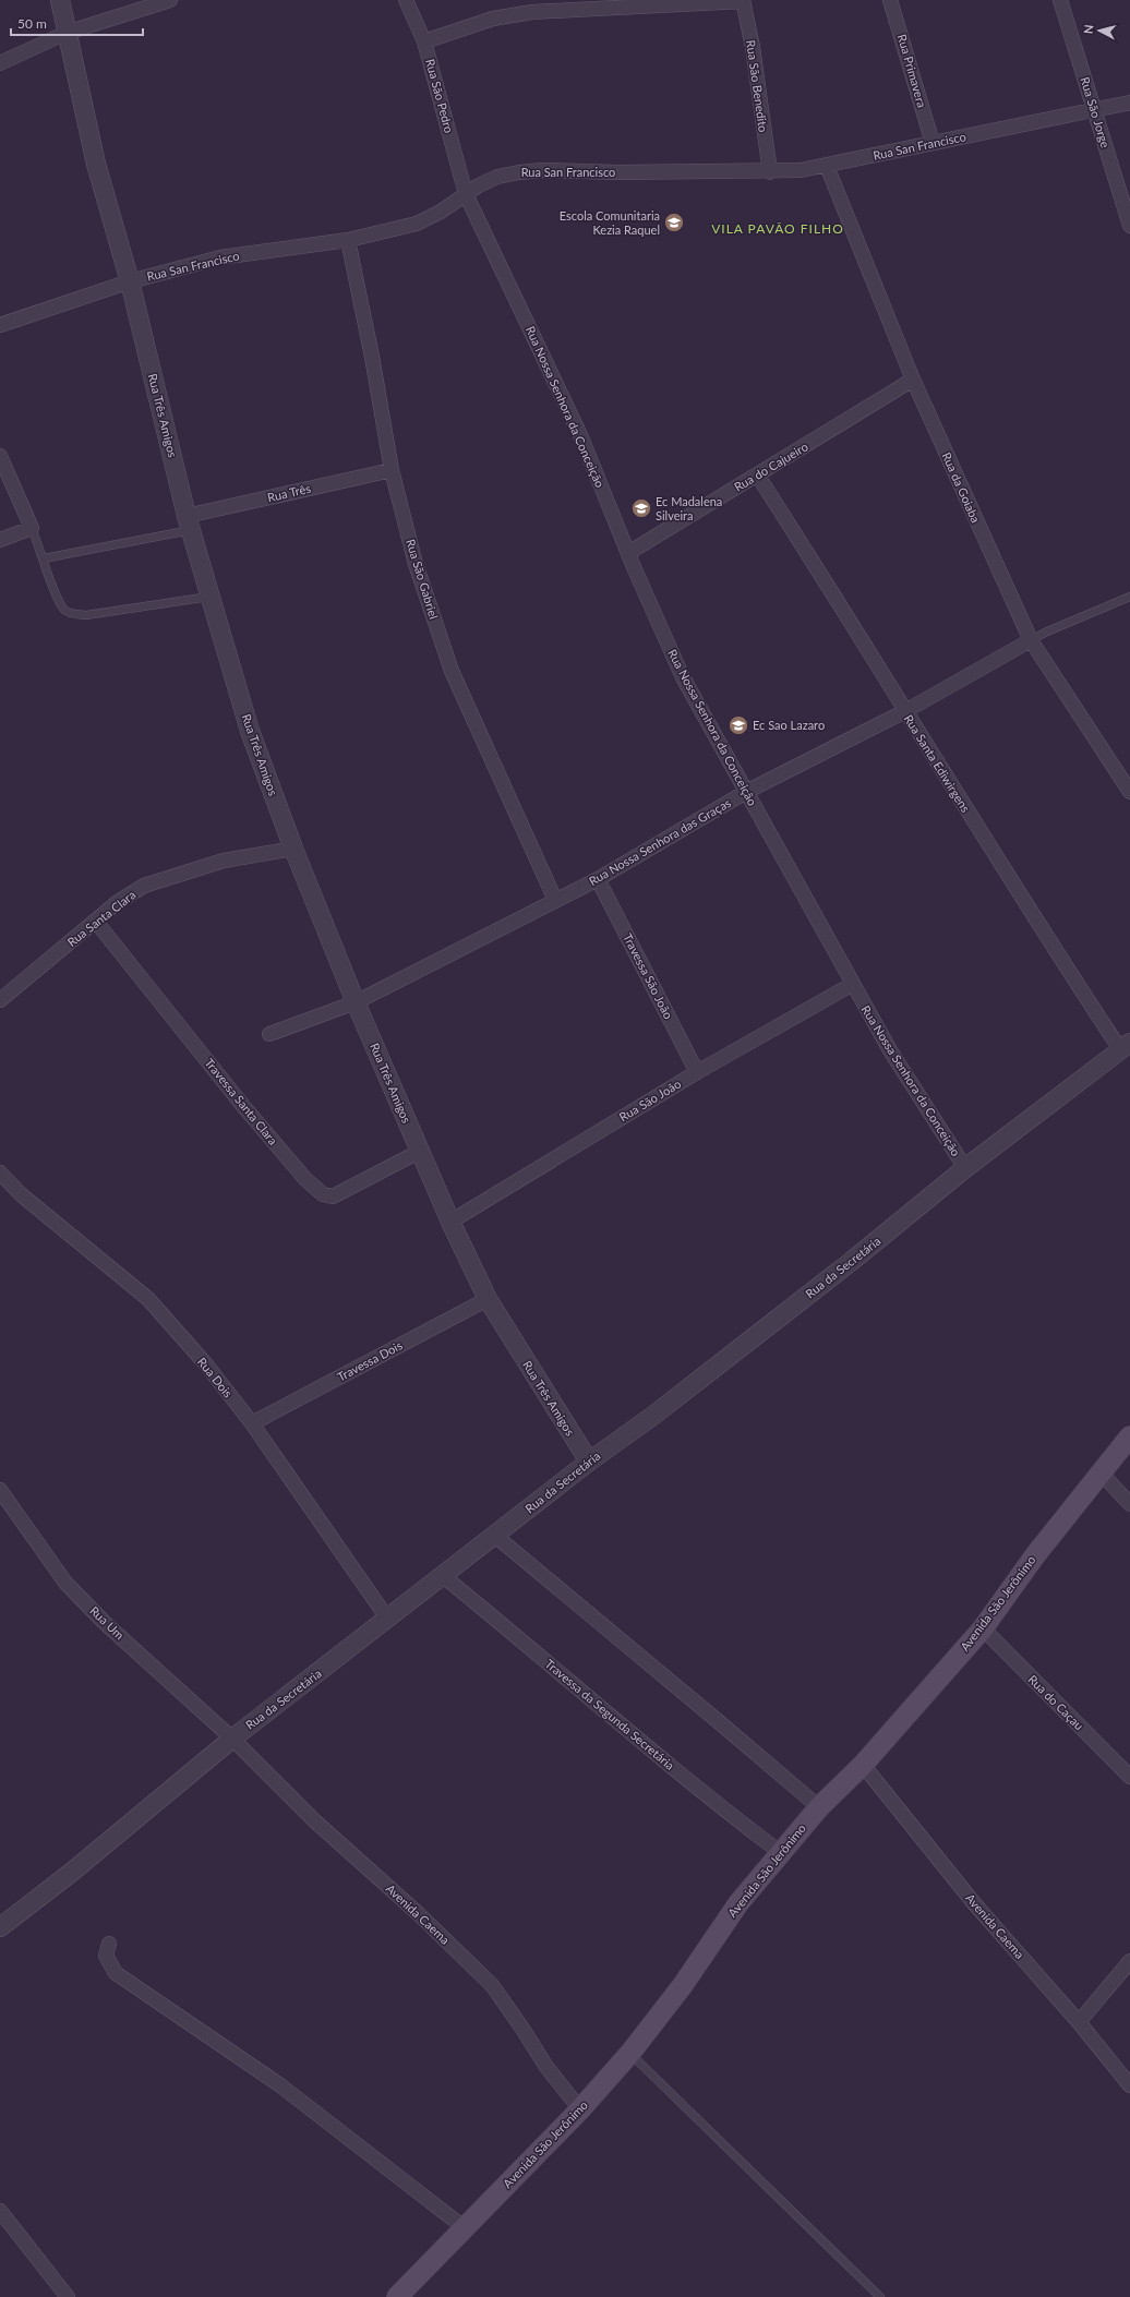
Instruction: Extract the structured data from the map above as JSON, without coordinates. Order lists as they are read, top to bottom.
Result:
{
  "streets": {
    "main road": ["Avenida São Jerônimo"],
    "street": [
      "Rua Primavera",
      "Rua São Benedito",
      "Rua São Pedro",
      "Rua São Jorge",
      "Rua San Francisco",
      "Rua Nossa Senhora da Conceição",
      "Rua Três Amigos",
      "Rua do Cajueiro",
      "Rua da Goiaba",
      "Rua Três",
      "Rua São Gabriel",
      "Rua Santa Ediwirgens",
      "Rua Nossa Senhora das Graças",
      "Rua Santa Clara",
      "Travessa São João",
      "Rua São João",
      "Travessa Santa Clara",
      "Rua da Secretária",
      "Travessa Dois",
      "Rua Dois",
      "Rua Um",
      "Rua do Caçau",
      "Travessa da Segunda Secretária",
      "Avenida Caema"
    ]
  },
  "crossings": [
    ["Rua Primavera", "Rua San Francisco"],
    ["Rua São Benedito", "Rua San Francisco"],
    ["Rua São Pedro", "Rua San Francisco"],
    ["Rua São Pedro", "Rua Nossa Senhora da Conceição"],
    ["Rua São Jorge", "Rua San Francisco"],
    ["Rua San Francisco", "Rua Nossa Senhora da Conceição"],
    ["Rua San Francisco", "Rua Três Amigos"],
    ["Rua San Francisco", "Rua da Goiaba"],
    ["Rua San Francisco", "Rua São Gabriel"],
    ["Rua Nossa Senhora da Conceição", "Rua do Cajueiro"],
    ["Rua Nossa Senhora da Conceição", "Rua Nossa Senhora das Graças"],
    ["Rua Nossa Senhora da Conceição", "Rua São João"],
    ["Rua Nossa Senhora da Conceição", "Rua da Secretária"],
    ["Rua Três Amigos", "Rua Três"],
    ["Rua Três Amigos", "Rua Nossa Senhora das Graças"],
    ["Rua Três Amigos", "Rua Santa Clara"],
    ["Rua Três Amigos", "Rua São João"],
    ["Rua Três Amigos", "Travessa Santa Clara"],
    ["Rua Três Amigos", "Rua da Secretária"],
    ["Rua Três Amigos", "Travessa Dois"],
    ["Rua do Cajueiro", "Rua da Goiaba"],
    ["Rua do Cajueiro", "Rua Santa Ediwirgens"],
    ["Rua da Goiaba", "Rua Nossa Senhora das Graças"],
    ["Rua Três", "Rua São Gabriel"],
    ["Rua São Gabriel", "Rua Nossa Senhora das Graças"],
    ["Rua Santa Ediwirgens", "Rua Nossa Senhora das Graças"],
    ["Rua Santa Ediwirgens", "Rua da Secretária"],
    ["Rua Nossa Senhora das Graças", "Travessa São João"],
    ["Rua Santa Clara", "Travessa Santa Clara"],
    ["Travessa São João", "Rua São João"],
    ["Rua da Secretária", "Rua Dois"],
    ["Rua da Secretária", "Rua Um"],
    ["Rua da Secretária", "Travessa da Segunda Secretária"],
    ["Rua da Secretária", "Avenida Caema"],
    ["Travessa Dois", "Rua Dois"],
    ["Avenida São Jerônimo", "Rua do Caçau"],
    ["Avenida São Jerônimo", "Travessa da Segunda Secretária"],
    ["Avenida São Jerônimo", "Avenida Caema"],
    ["Rua Um", "Avenida Caema"]
  ],
  "districts": ["VILA PAVÃO FILHO"],
  "places": {
    "school or university": ["Escola Comunitaria Kezia Raquel", "Ec Madalena Silveira", "Ec Sao Lazaro"]
  },
  "scale_bar": "50 m",
  "north": "left"
}
